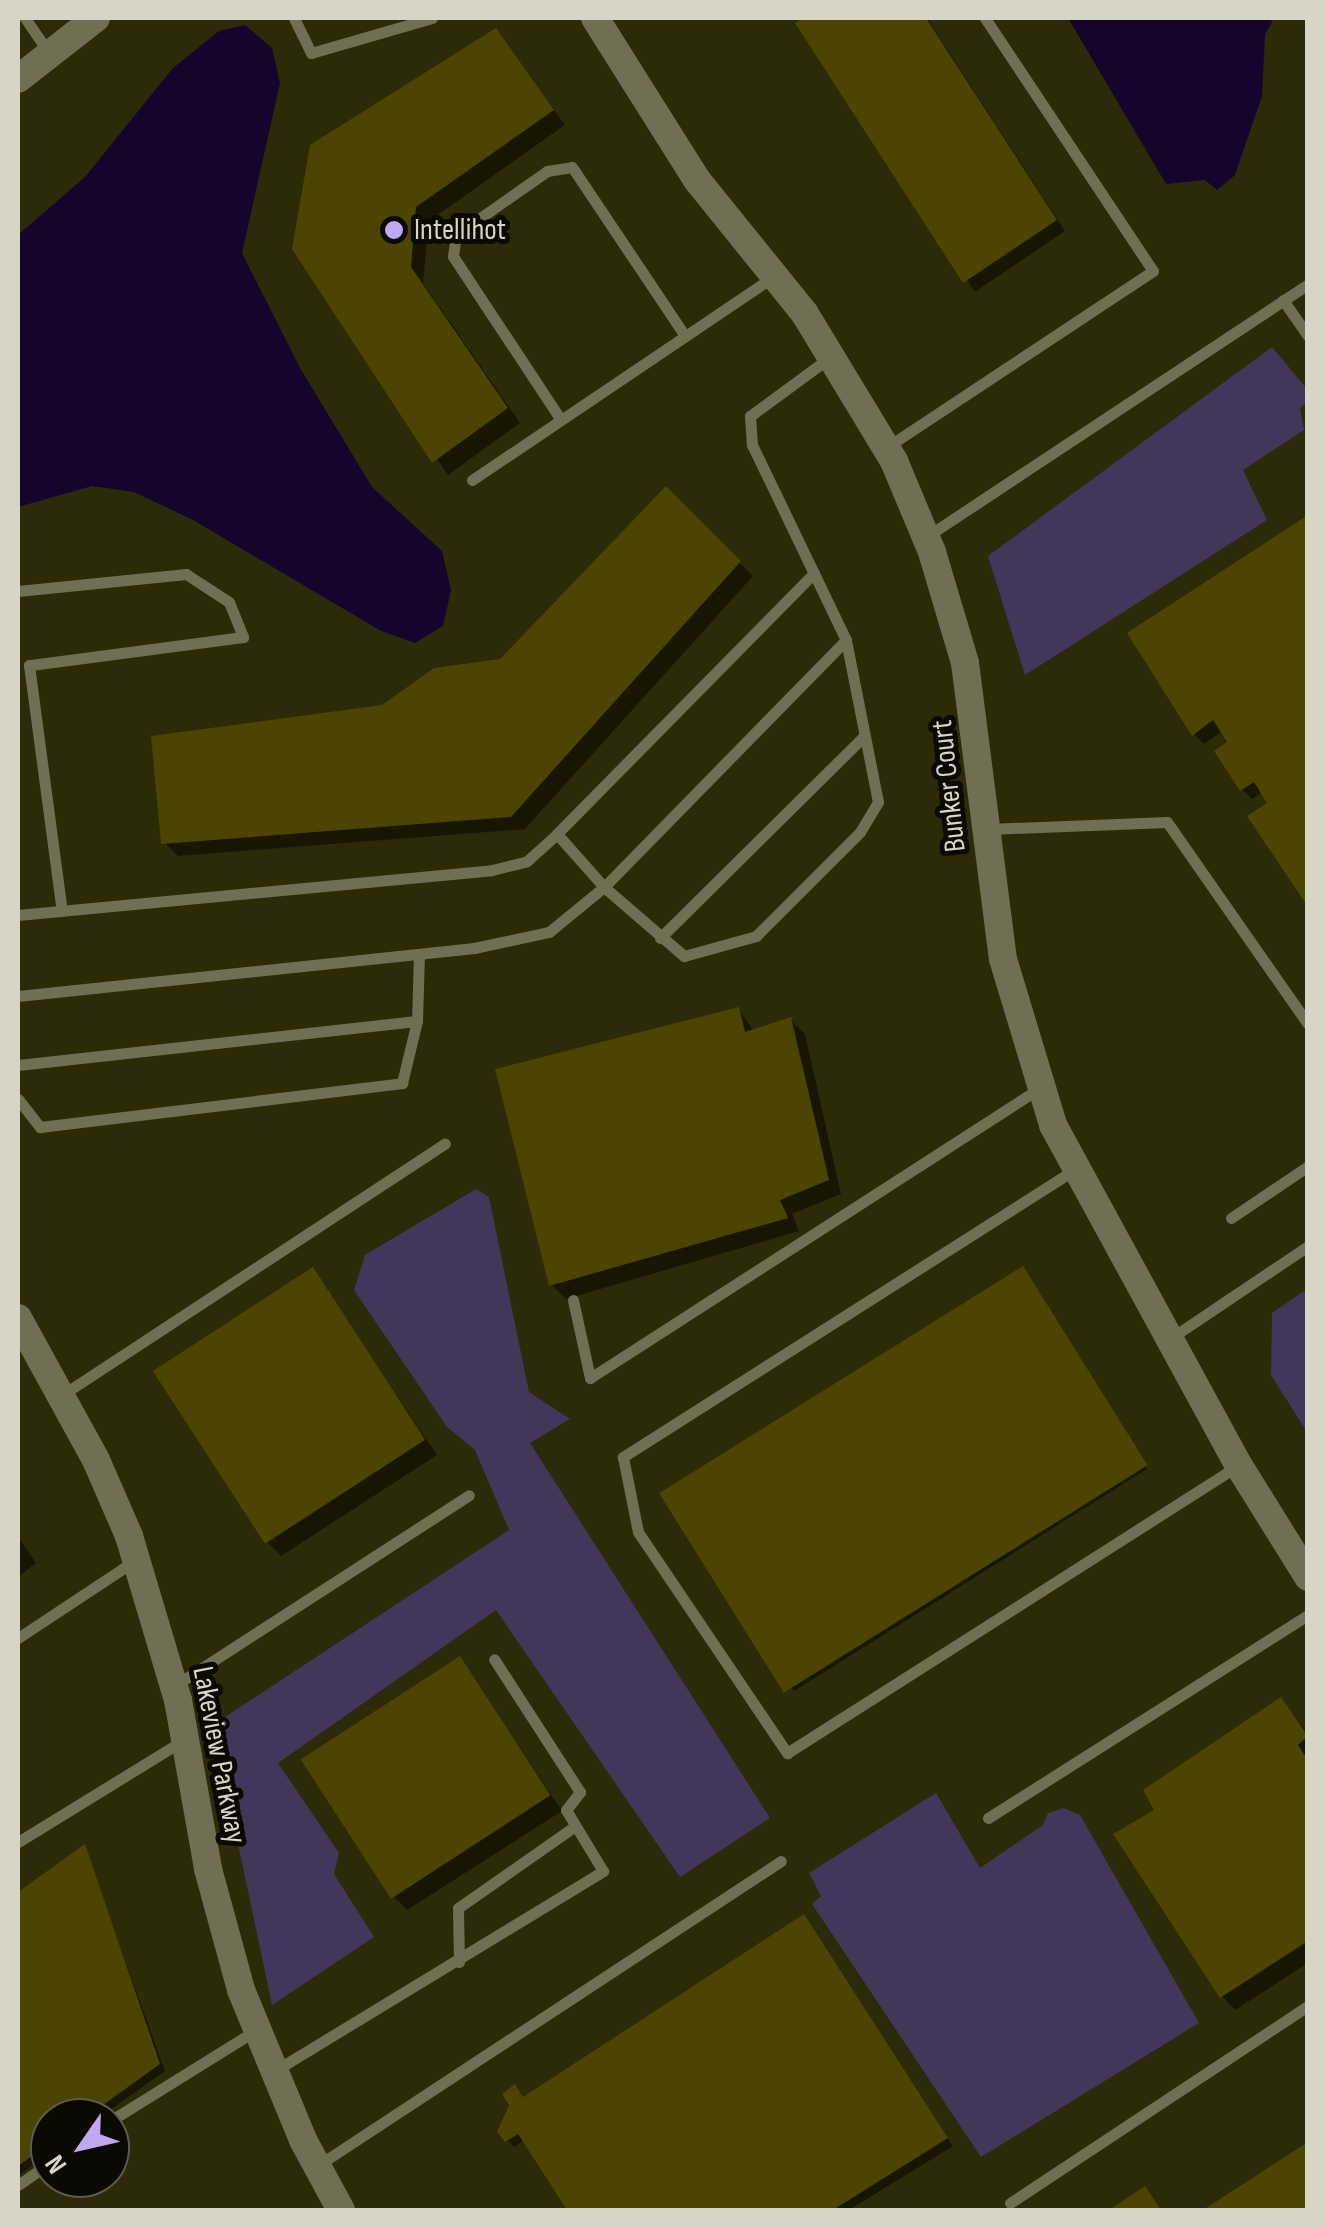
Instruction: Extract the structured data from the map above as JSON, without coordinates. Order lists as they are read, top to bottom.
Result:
{
  "streets": {
    "street": ["Bunker Court", "Lakeview Parkway"]
  },
  "places": ["Intellihot"],
  "north": "bottom left"
}
